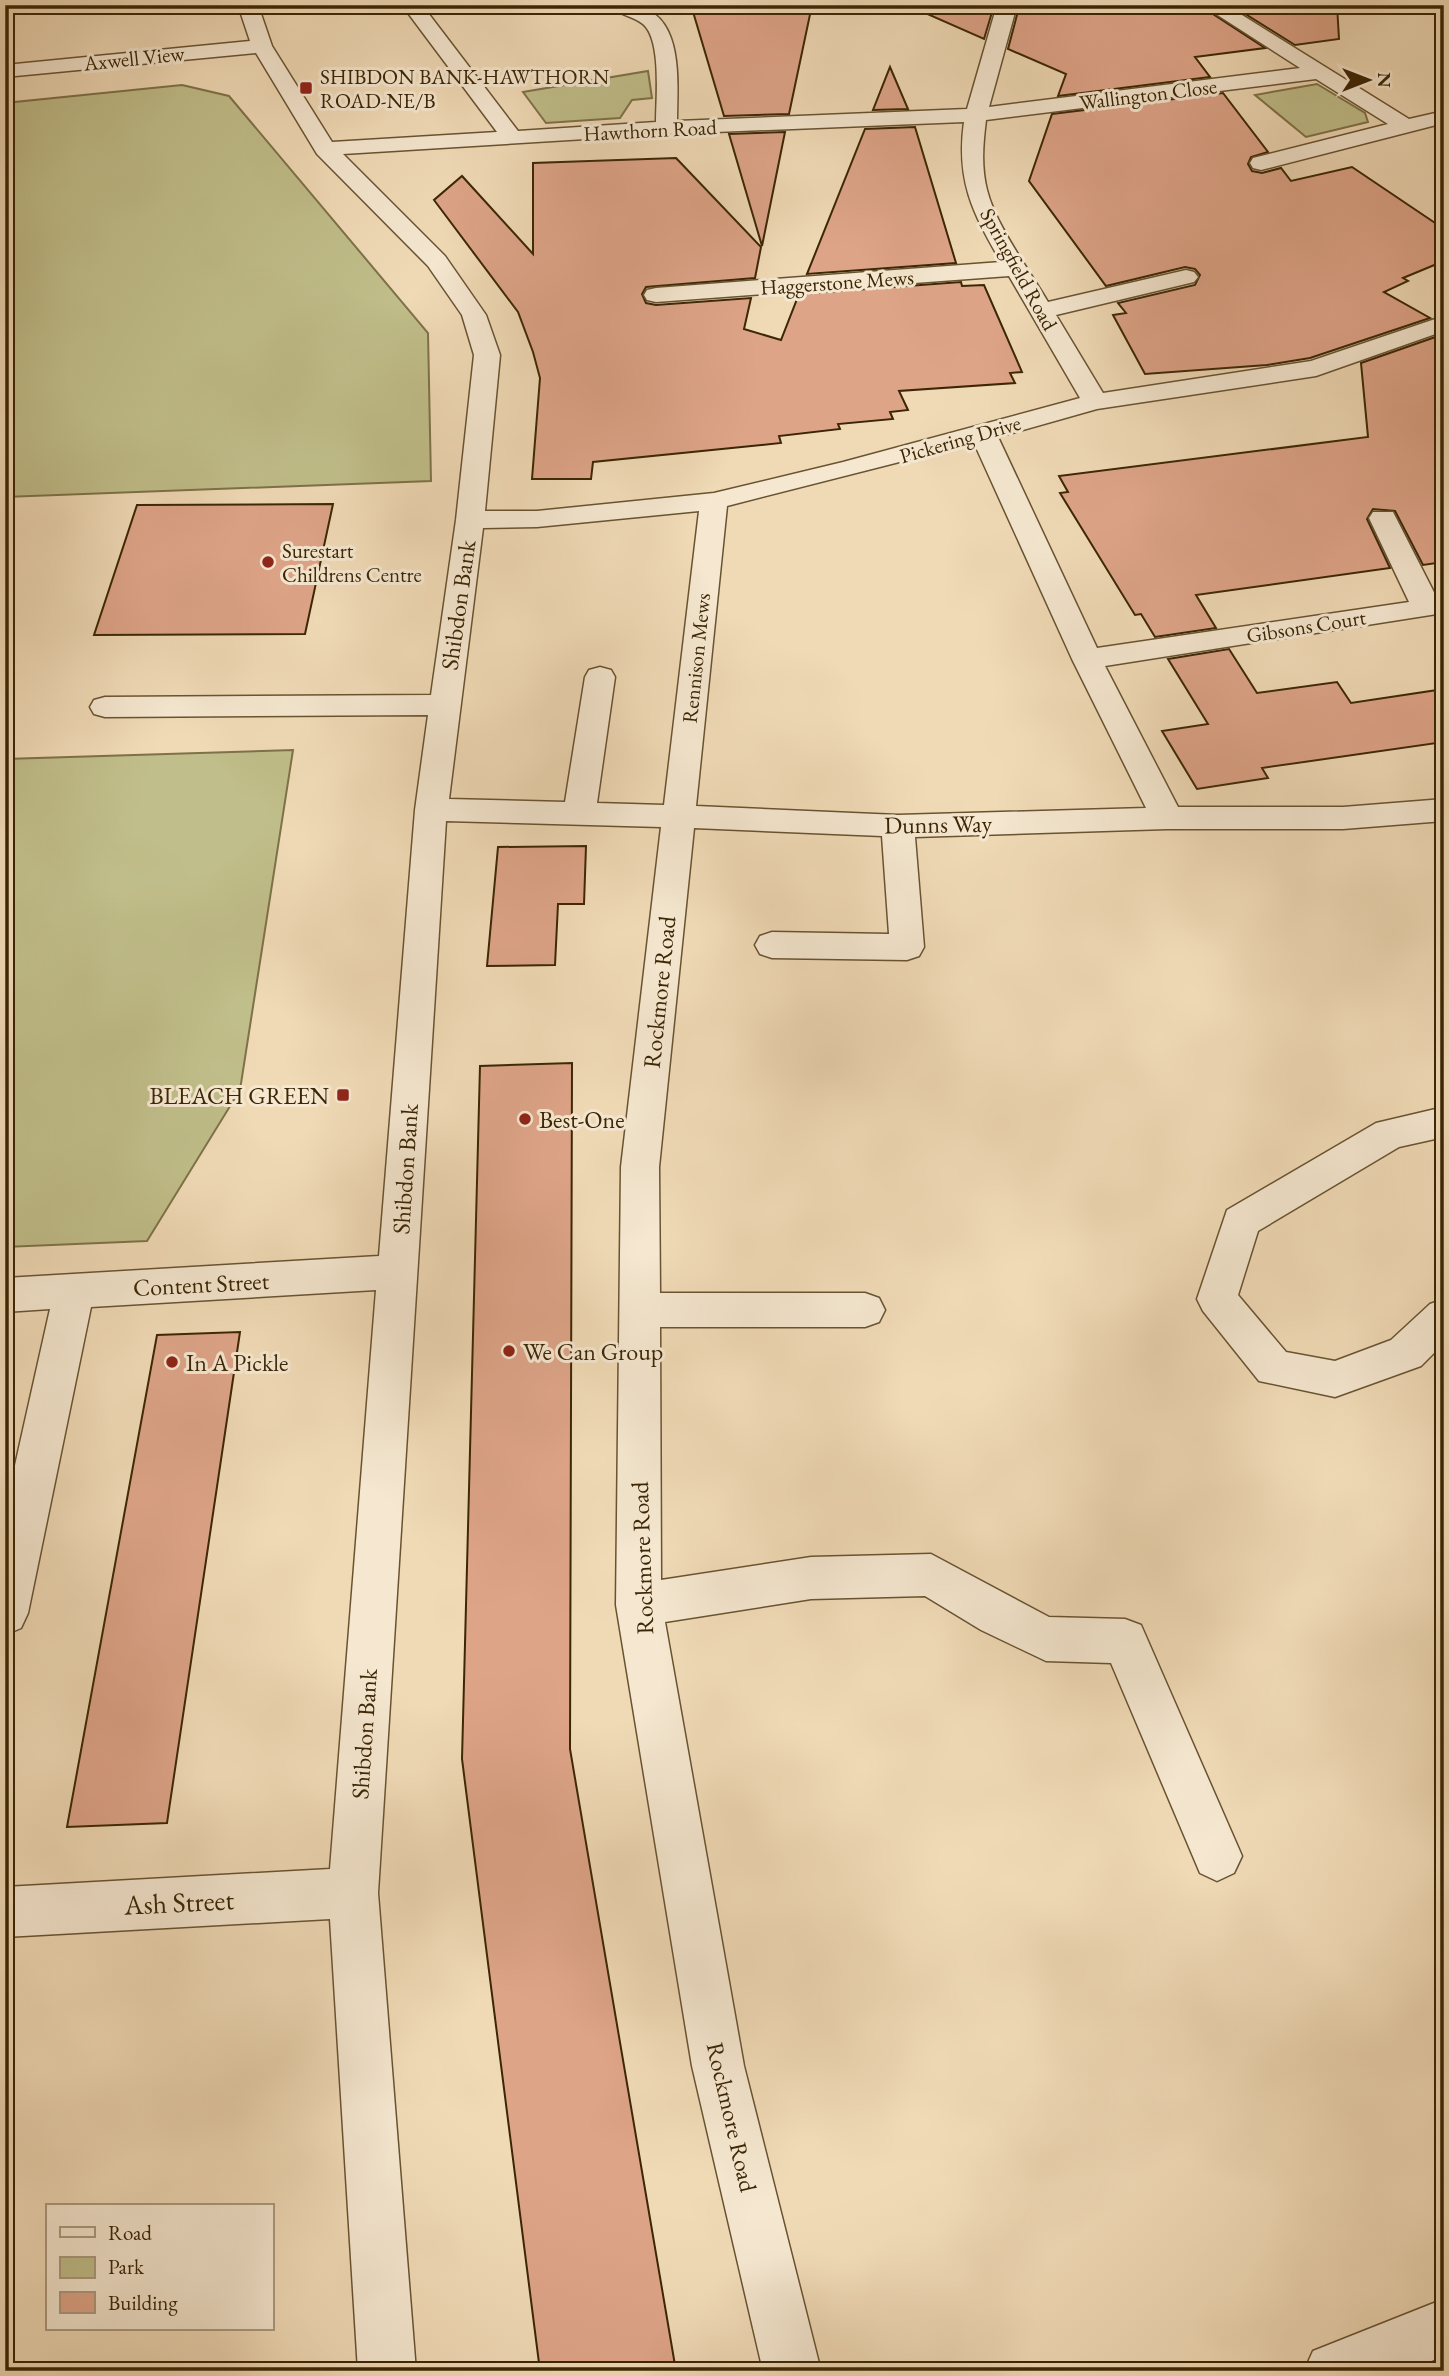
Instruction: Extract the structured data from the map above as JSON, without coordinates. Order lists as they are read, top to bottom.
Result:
{
  "streets": {
    "street": [
      "Axwell View",
      "Wallington Close",
      "Hawthorn Road",
      "Springfield Road",
      "Haggerstone Mews",
      "Pickering Drive",
      "Shibdon Bank",
      "Gibsons Court",
      "Rennison Mews",
      "Dunns Way",
      "Rockmore Road",
      "Content Street",
      "Ash Street"
    ]
  },
  "crossings": [
    ["Axwell View", "Shibdon Bank"],
    ["Wallington Close", "Hawthorn Road"],
    ["Wallington Close", "Springfield Road"],
    ["Hawthorn Road", "Springfield Road"],
    ["Hawthorn Road", "Shibdon Bank"],
    ["Springfield Road", "Haggerstone Mews"],
    ["Springfield Road", "Pickering Drive"],
    ["Pickering Drive", "Shibdon Bank"],
    ["Pickering Drive", "Rennison Mews"],
    ["Shibdon Bank", "Dunns Way"],
    ["Shibdon Bank", "Content Street"],
    ["Shibdon Bank", "Ash Street"],
    ["Rennison Mews", "Dunns Way"],
    ["Rennison Mews", "Rockmore Road"],
    ["Dunns Way", "Rockmore Road"]
  ],
  "places": {
    "transit": ["SHIBDON BANK-HAWTHORN ROAD-NE/B", "BLEACH GREEN"],
    "other": [
      "Surestart Childrens Centre",
      "Best-One",
      "We Can Group",
      "In A Pickle"
    ]
  },
  "legend": ["Road", "Park", "Building"],
  "north": "right"
}
